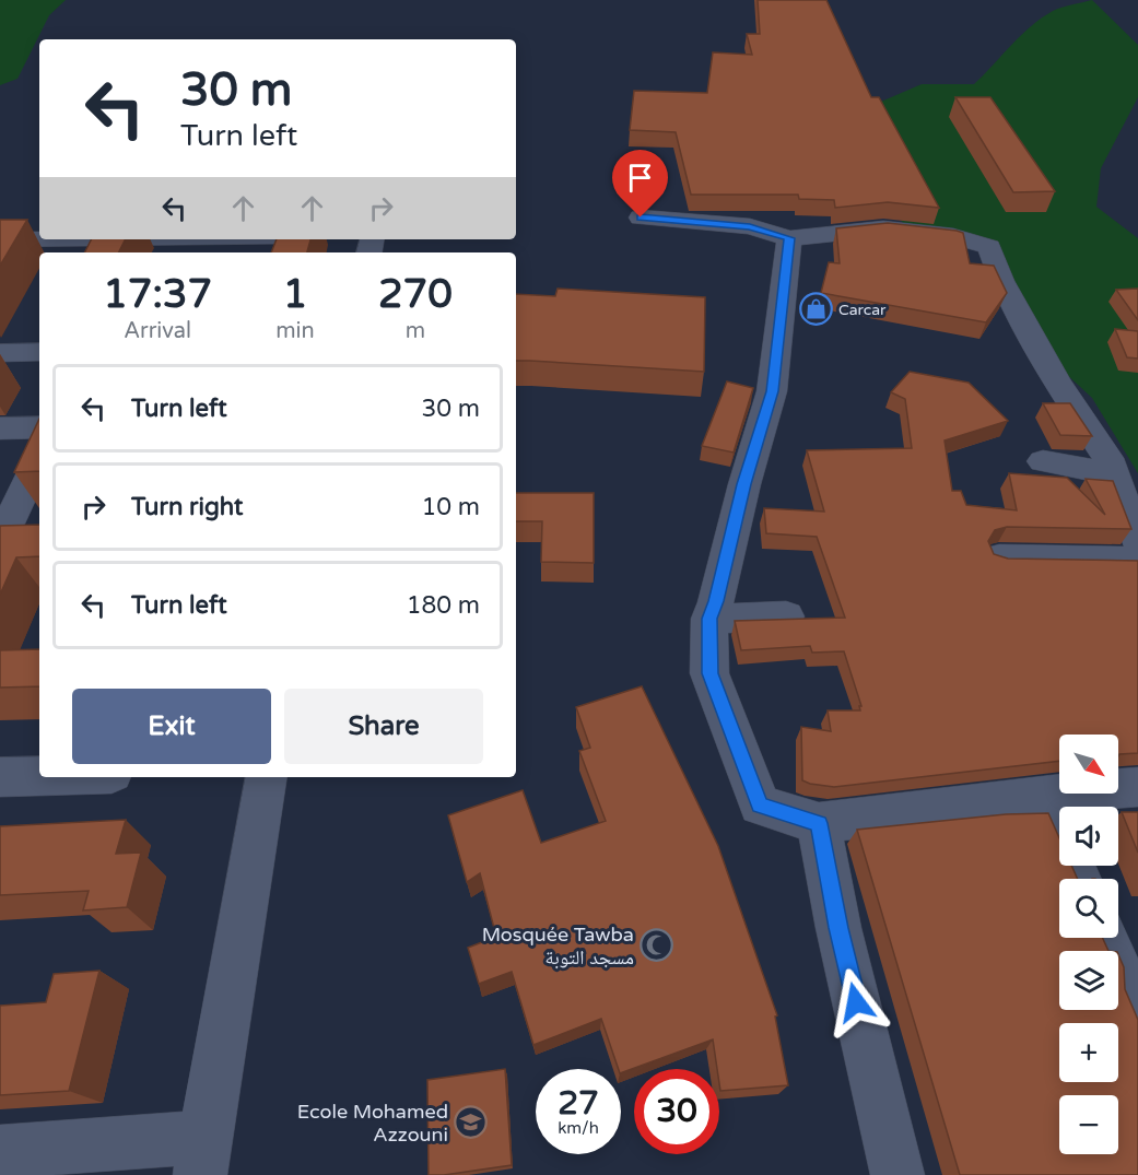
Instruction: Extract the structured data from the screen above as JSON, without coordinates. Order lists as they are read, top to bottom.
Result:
{
  "places": {
    "shop": ["Carcar"],
    "mosque": ["Mosquée Tawba مسجد التوبة"],
    "school or university": ["Ecole Mohamed Azzouni"]
  },
  "north": "bottom right",
  "page": {
    "turn": ["30 m", "Turn left"],
    "eta": [
      "17:37",
      "Arrival",
      "1",
      "min",
      "270",
      "m"
    ],
    "list": [
      {
        "name": "Turn left",
        "value": "30 m"
      },
      {
        "name": "Turn right",
        "value": "10 m"
      },
      {
        "name": "Turn left",
        "value": "180 m"
      }
    ],
    "buttons": ["Exit", "Share"],
    "map_buttons": ["+", "−"],
    "speed": "27 km/h",
    "limit": "30"
  }
}
